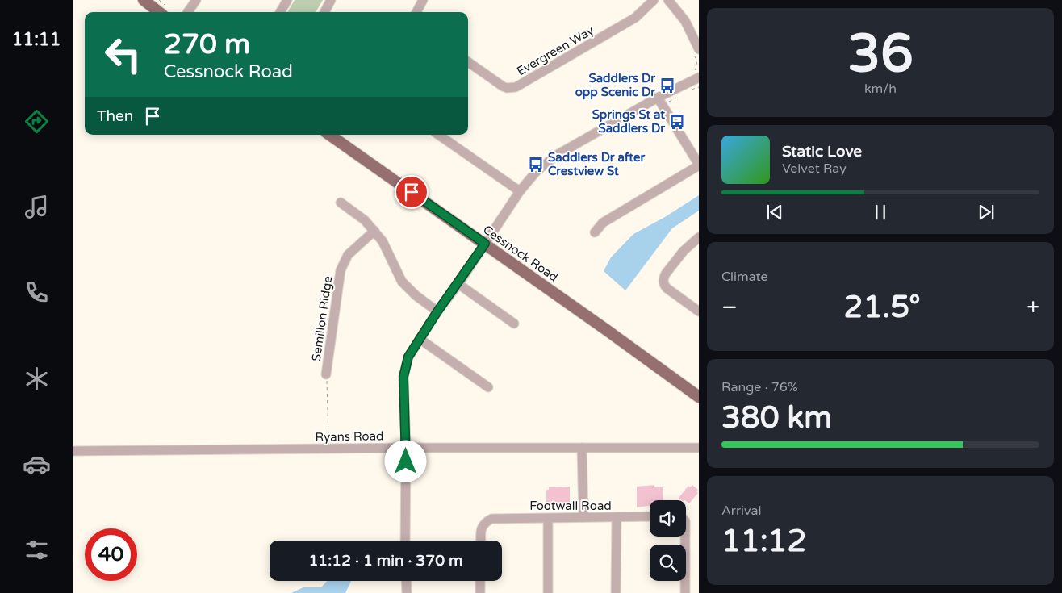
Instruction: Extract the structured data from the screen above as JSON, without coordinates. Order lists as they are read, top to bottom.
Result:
{
  "streets": {
    "main road": ["Cessnock Road"],
    "street": [
      "Evergreen Way",
      "Semillon Ridge",
      "Ryans Road",
      "Footwall Road"
    ]
  },
  "places": {
    "bus stop": ["Saddlers Dr opp Scenic Dr", "Springs St at Saddlers Dr", "Saddlers Dr after Crestview St"]
  },
  "page": {
    "tabs": "11:11",
    "tile": [
      ["36", "km/h"],
      "Climate",
      ["Range · 76%", "380 km"],
      ["Arrival", "11:12"]
    ],
    "turn": ["270 m", "Cessnock Road"],
    "then": "Then",
    "song": ["Static Love", "Velvet Ray"],
    "heat": ["−", "21.5°", "+"],
    "limit": "40",
    "trip": "11:12 · 1 min · 370 m"
  }
}
